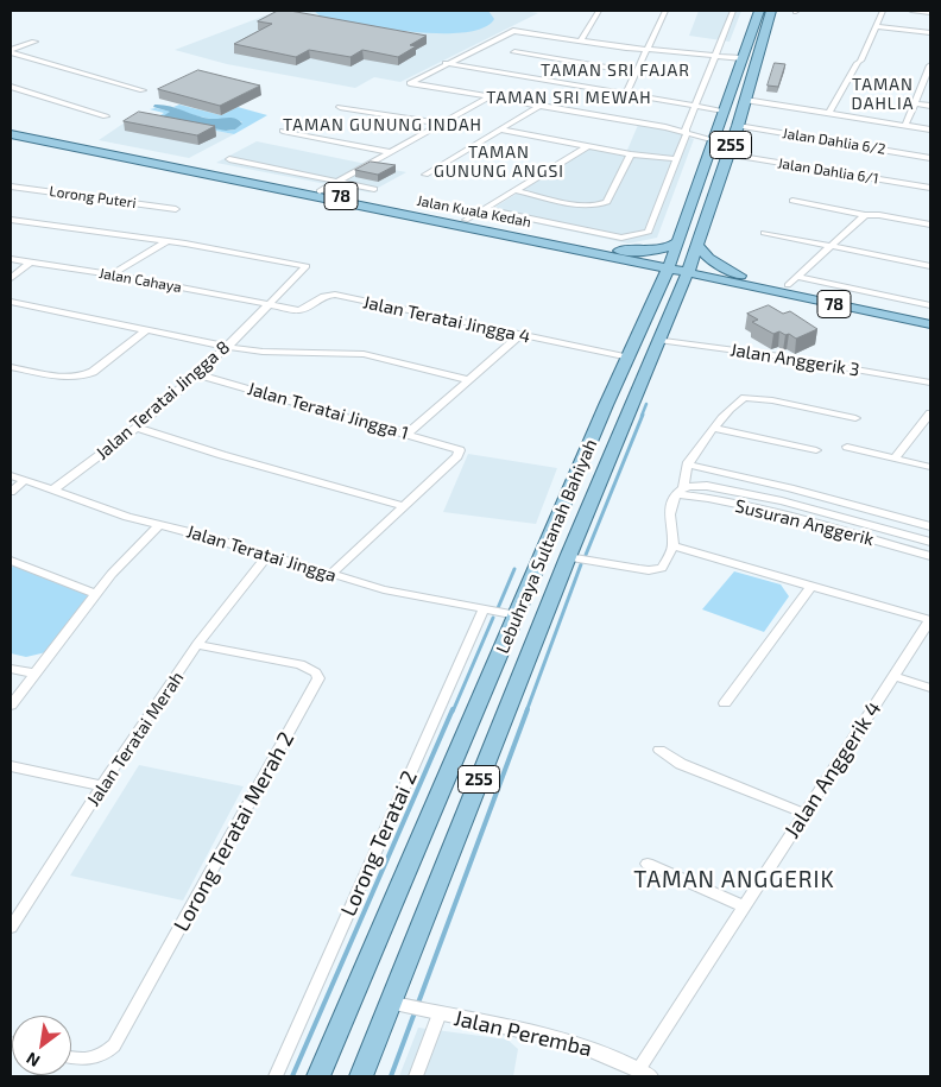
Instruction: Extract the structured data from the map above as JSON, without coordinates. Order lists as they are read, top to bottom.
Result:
{
  "streets": {
    "main road": [
      "255",
      "78",
      "Jalan Kuala Kedah",
      "Lebuhraya Sultanah Bahiyah"
    ],
    "street": [
      "Jalan Dahlia 6/2",
      "Jalan Dahlia 6/1",
      "Lorong Puteri",
      "Jalan Cahaya",
      "Jalan Teratai Jingga 4",
      "Jalan Anggerik 3",
      "Jalan Teratai Jingga 8",
      "Jalan Teratai Jingga 1",
      "Susuran Anggerik",
      "Jalan Teratai Jingga",
      "Jalan Teratai Merah",
      "Jalan Anggerik 4",
      "Lorong Teratai Merah 2",
      "Lorong Teratai 2",
      "Jalan Peremba"
    ]
  },
  "crossings": [
    ["Jalan Dahlia 6/2", "Lebuhraya Sultanah Bahiyah"],
    ["Jalan Dahlia 6/1", "Lebuhraya Sultanah Bahiyah"],
    ["Jalan Kuala Kedah", "Lebuhraya Sultanah Bahiyah"],
    ["Jalan Cahaya", "Jalan Teratai Jingga 4"],
    ["Jalan Cahaya", "Jalan Teratai Jingga 8"],
    ["Jalan Teratai Jingga 4", "Jalan Teratai Jingga 8"],
    ["Jalan Teratai Jingga 4", "Lebuhraya Sultanah Bahiyah"],
    ["Jalan Anggerik 3", "Lebuhraya Sultanah Bahiyah"],
    ["Jalan Teratai Jingga 8", "Jalan Teratai Jingga 1"],
    ["Jalan Teratai Jingga 8", "Jalan Teratai Jingga"],
    ["Lebuhraya Sultanah Bahiyah", "Jalan Teratai Jingga"],
    ["Lebuhraya Sultanah Bahiyah", "Jalan Peremba"],
    ["Jalan Teratai Jingga", "Jalan Teratai Merah"],
    ["Jalan Teratai Jingga", "Lorong Teratai 2"],
    ["Jalan Teratai Merah", "Lorong Teratai Merah 2"],
    ["Jalan Anggerik 4", "Jalan Peremba"]
  ],
  "districts": [
    "TAMAN SRI FAJAR",
    "TAMAN DAHLIA",
    "TAMAN SRI MEWAH",
    "TAMAN GUNUNG INDAH",
    "TAMAN GUNUNG ANGSI",
    "TAMAN ANGGERIK"
  ],
  "north": "bottom left"
}
